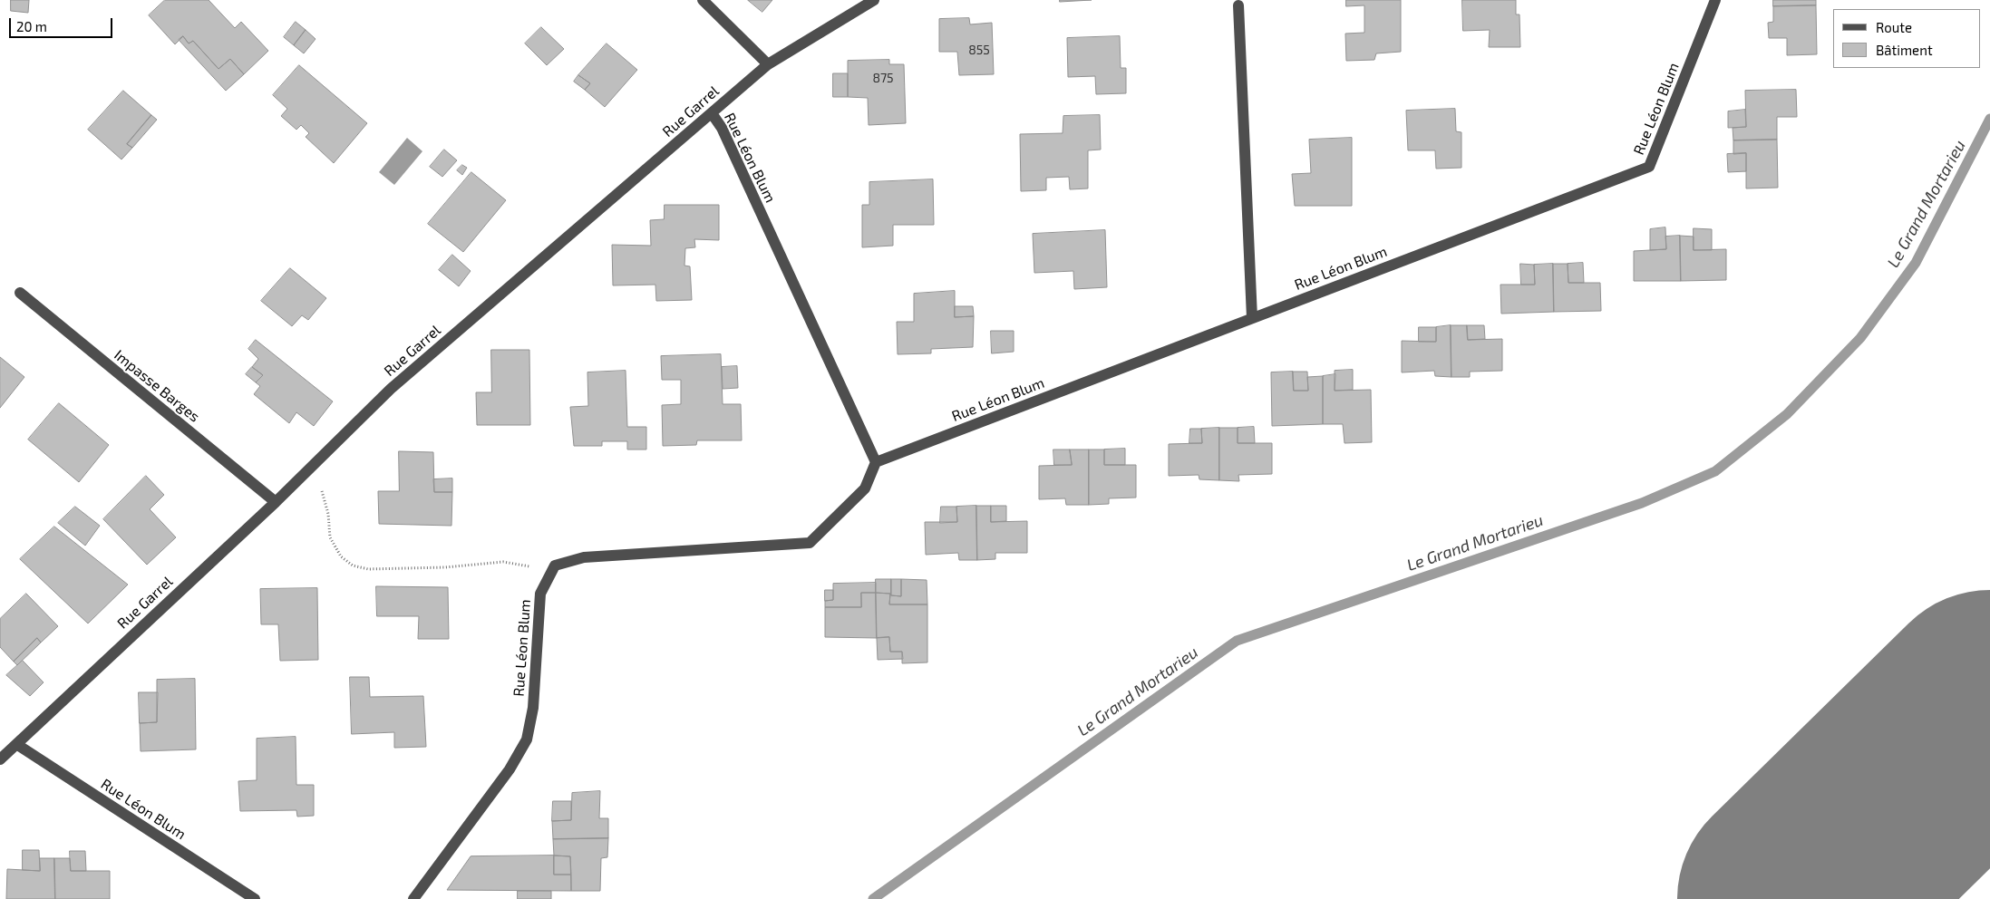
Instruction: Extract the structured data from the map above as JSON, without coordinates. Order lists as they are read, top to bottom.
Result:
{
  "streets": {
    "street": ["Rue Léon Blum", "Rue Garrel", "Impasse Barges"]
  },
  "crossings": [
    ["Rue Léon Blum", "Rue Garrel"],
    ["Rue Garrel", "Impasse Barges"]
  ],
  "water": ["Le Grand Mortarieu"],
  "house_numbers": ["855", "875"],
  "legend": ["Route", "Bâtiment"],
  "scale_bar": "20 m"
}
